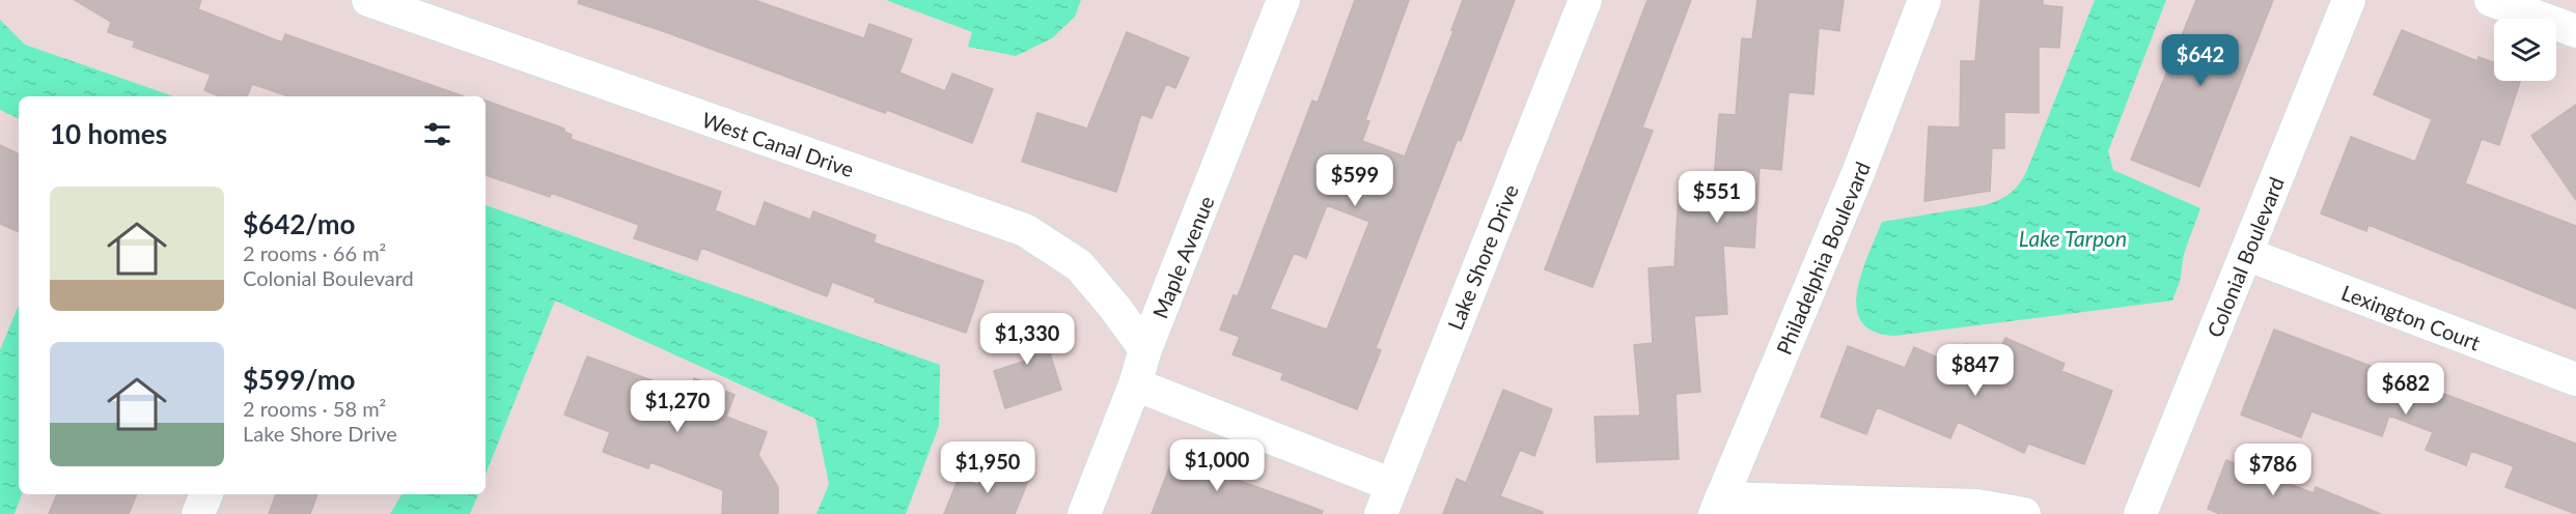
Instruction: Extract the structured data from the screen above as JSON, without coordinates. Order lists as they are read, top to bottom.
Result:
{
  "streets": {
    "street": [
      "West Canal Drive",
      "Maple Avenue",
      "Lake Shore Drive",
      "Colonial Boulevard",
      "Philadelphia Boulevard",
      "Lexington Court"
    ]
  },
  "crossings": [
    ["West Canal Drive", "Maple Avenue"],
    ["Colonial Boulevard", "Lexington Court"]
  ],
  "water": ["Lake Tarpon"],
  "page": {
    "price": [
      "$642",
      "$599",
      "$551",
      "$1,330",
      "$847",
      "$682",
      "$1,270",
      "$1,000",
      "$1,950",
      "$786"
    ],
    "heading": "10 homes",
    "list": [
      {
        "name": "$642/mo",
        "note": "2 rooms · 66 m² · Colonial Boulevard"
      },
      {
        "name": "$599/mo",
        "note": "2 rooms · 58 m² · Lake Shore Drive"
      }
    ]
  }
}
